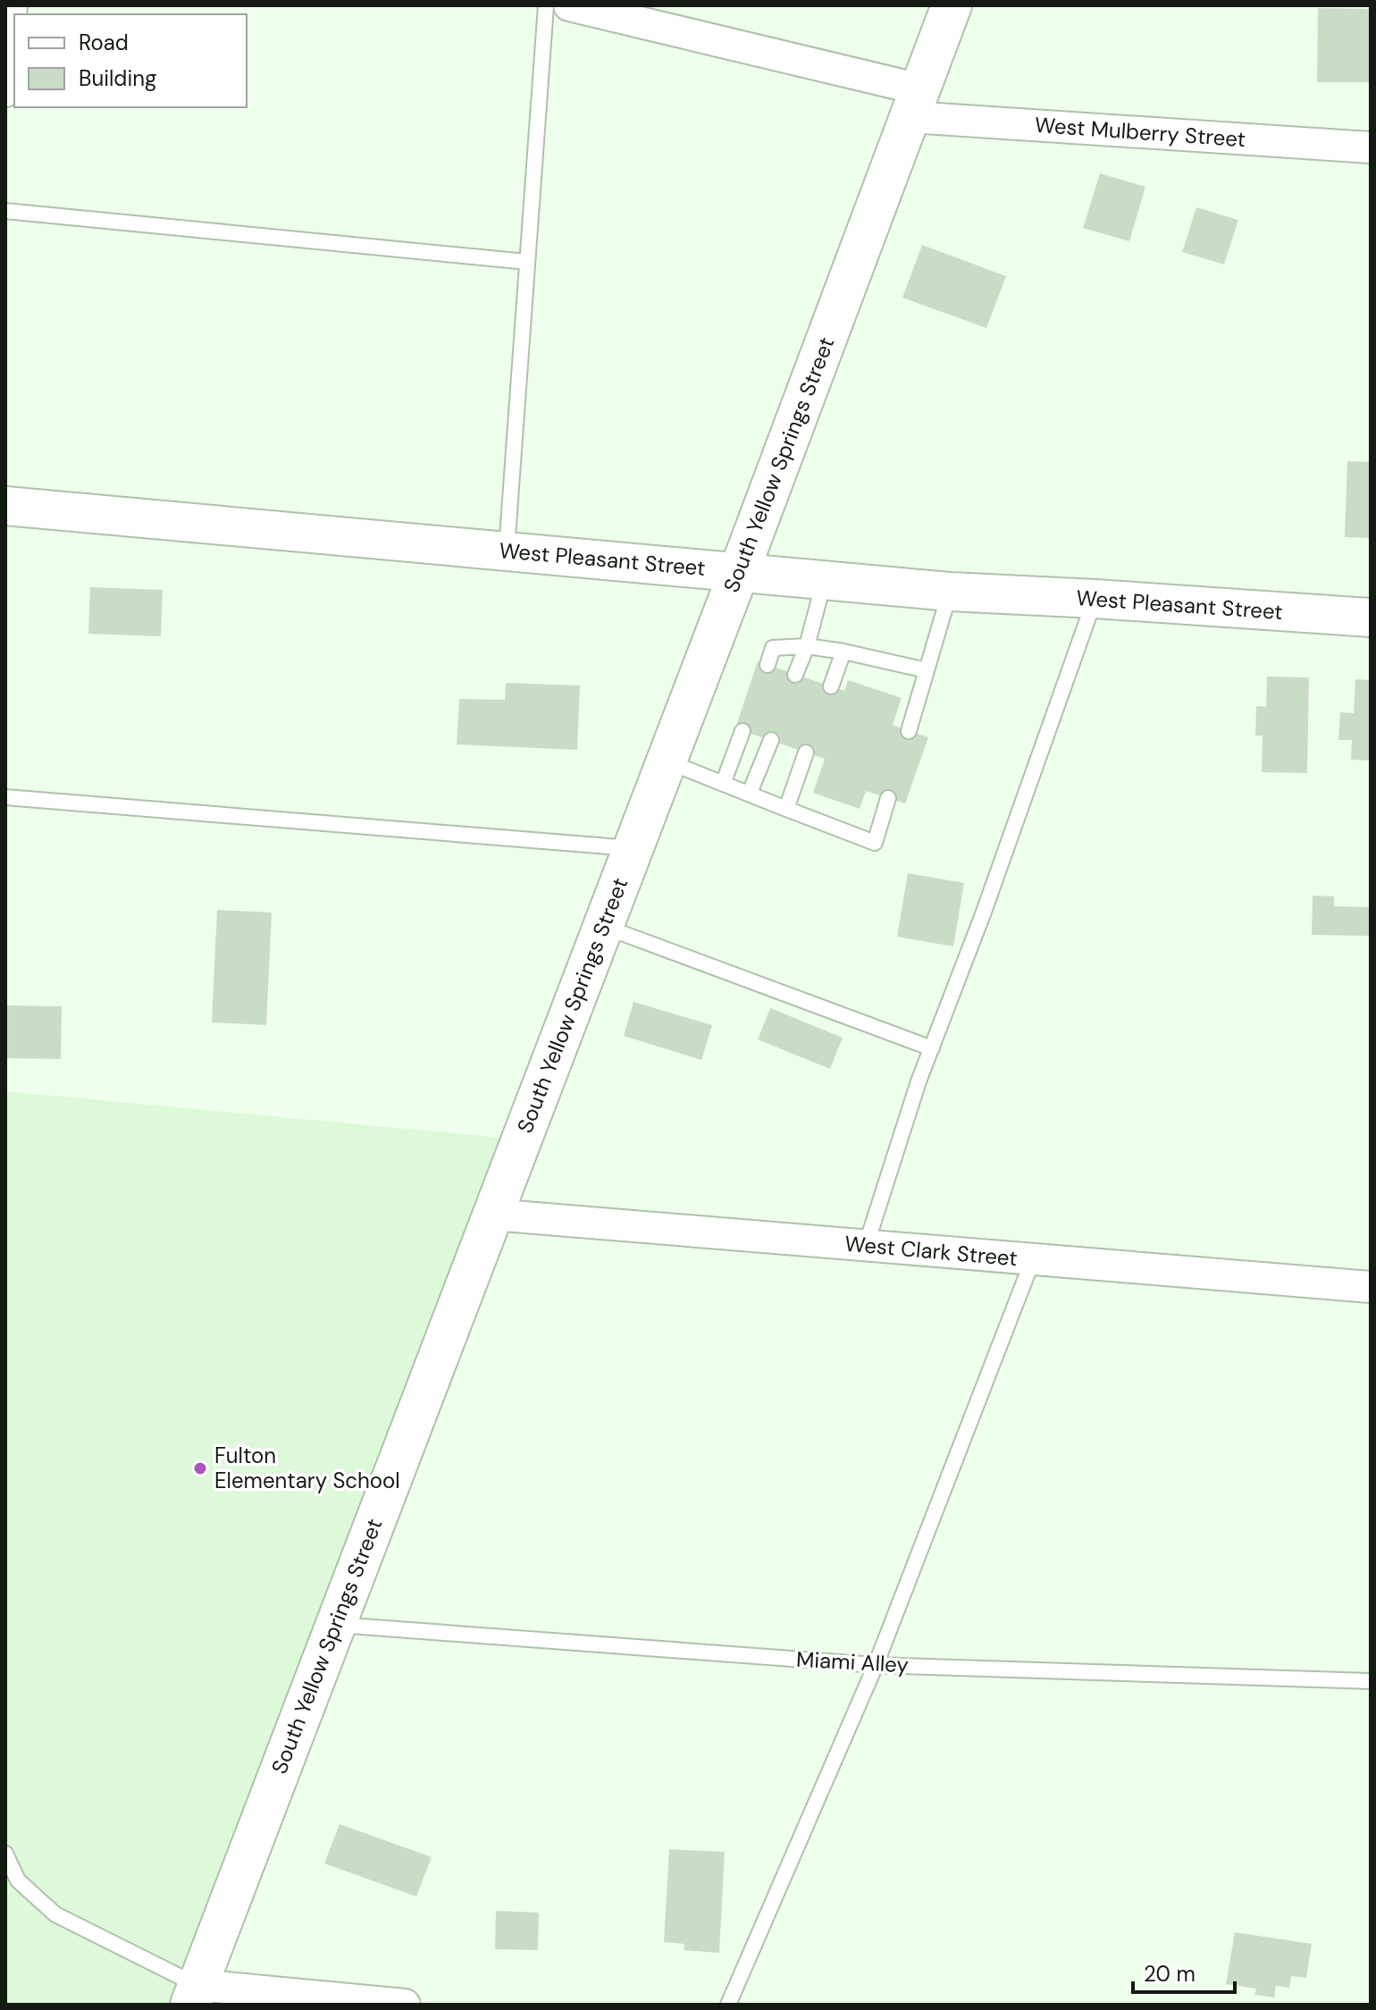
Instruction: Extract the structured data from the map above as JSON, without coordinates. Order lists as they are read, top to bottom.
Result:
{
  "streets": {
    "main road": ["South Yellow Springs Street"],
    "street": ["West Mulberry Street", "West Pleasant Street", "West Clark Street"],
    "lane": ["Miami Alley"]
  },
  "crossings": [
    ["West Mulberry Street", "South Yellow Springs Street"],
    ["South Yellow Springs Street", "West Pleasant Street"],
    ["South Yellow Springs Street", "West Clark Street"],
    ["South Yellow Springs Street", "Miami Alley"]
  ],
  "places": ["Fulton Elementary School"],
  "legend": ["Road", "Building"],
  "scale_bar": "20 m"
}
